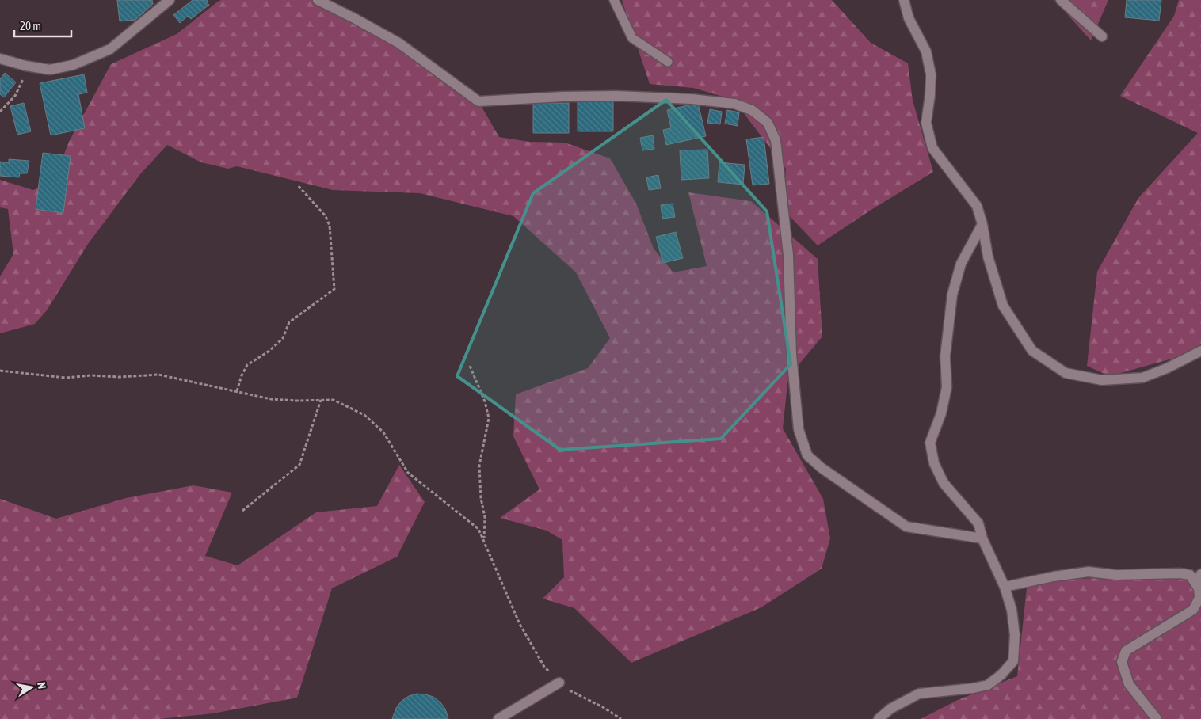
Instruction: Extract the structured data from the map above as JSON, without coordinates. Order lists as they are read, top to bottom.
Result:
{
  "scale_bar": "20 m",
  "north": "right"
}
